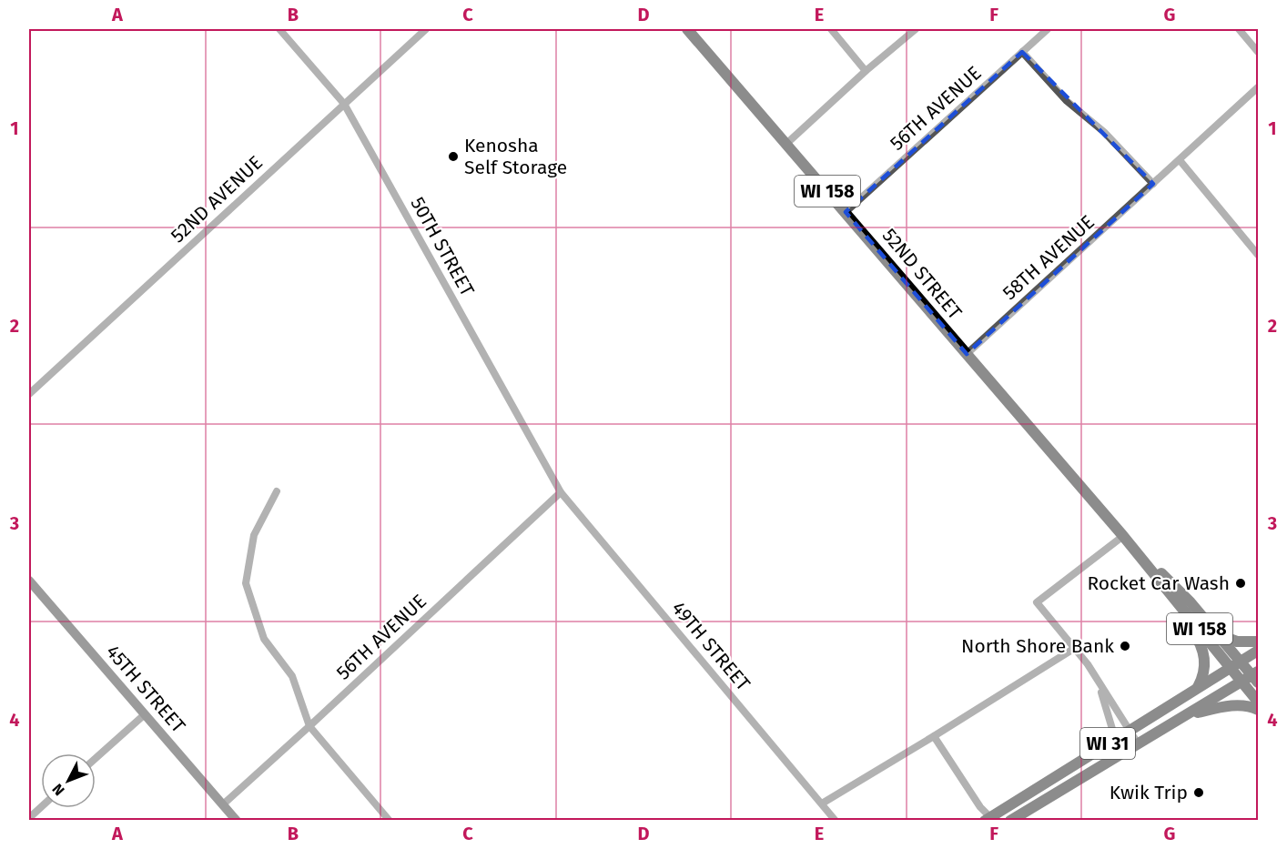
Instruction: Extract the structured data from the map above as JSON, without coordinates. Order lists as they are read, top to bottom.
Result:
{
  "streets": {
    "main road": ["WI 158", "52ND STREET", "WI 31"],
    "street": [
      "56TH AVENUE",
      "52ND AVENUE",
      "50TH STREET",
      "58TH AVENUE",
      "49TH STREET",
      "45TH STREET"
    ]
  },
  "crossings": [
    ["56TH AVENUE", "50TH STREET"],
    ["56TH AVENUE", "52ND STREET"],
    ["56TH AVENUE", "49TH STREET"],
    ["56TH AVENUE", "45TH STREET"],
    ["52ND AVENUE", "50TH STREET"],
    ["50TH STREET", "49TH STREET"],
    ["58TH AVENUE", "52ND STREET"],
    ["52ND STREET", "WI 31"]
  ],
  "places": [
    "Kenosha Self Storage",
    "Rocket Car Wash",
    "North Shore Bank",
    "Kwik Trip"
  ],
  "north": "bottom left",
  "grid": {
    "columns": [
      "A",
      "B",
      "C",
      "D",
      "E",
      "F",
      "G"
    ],
    "rows": [
      "1",
      "2",
      "3",
      "4"
    ]
  }
}
